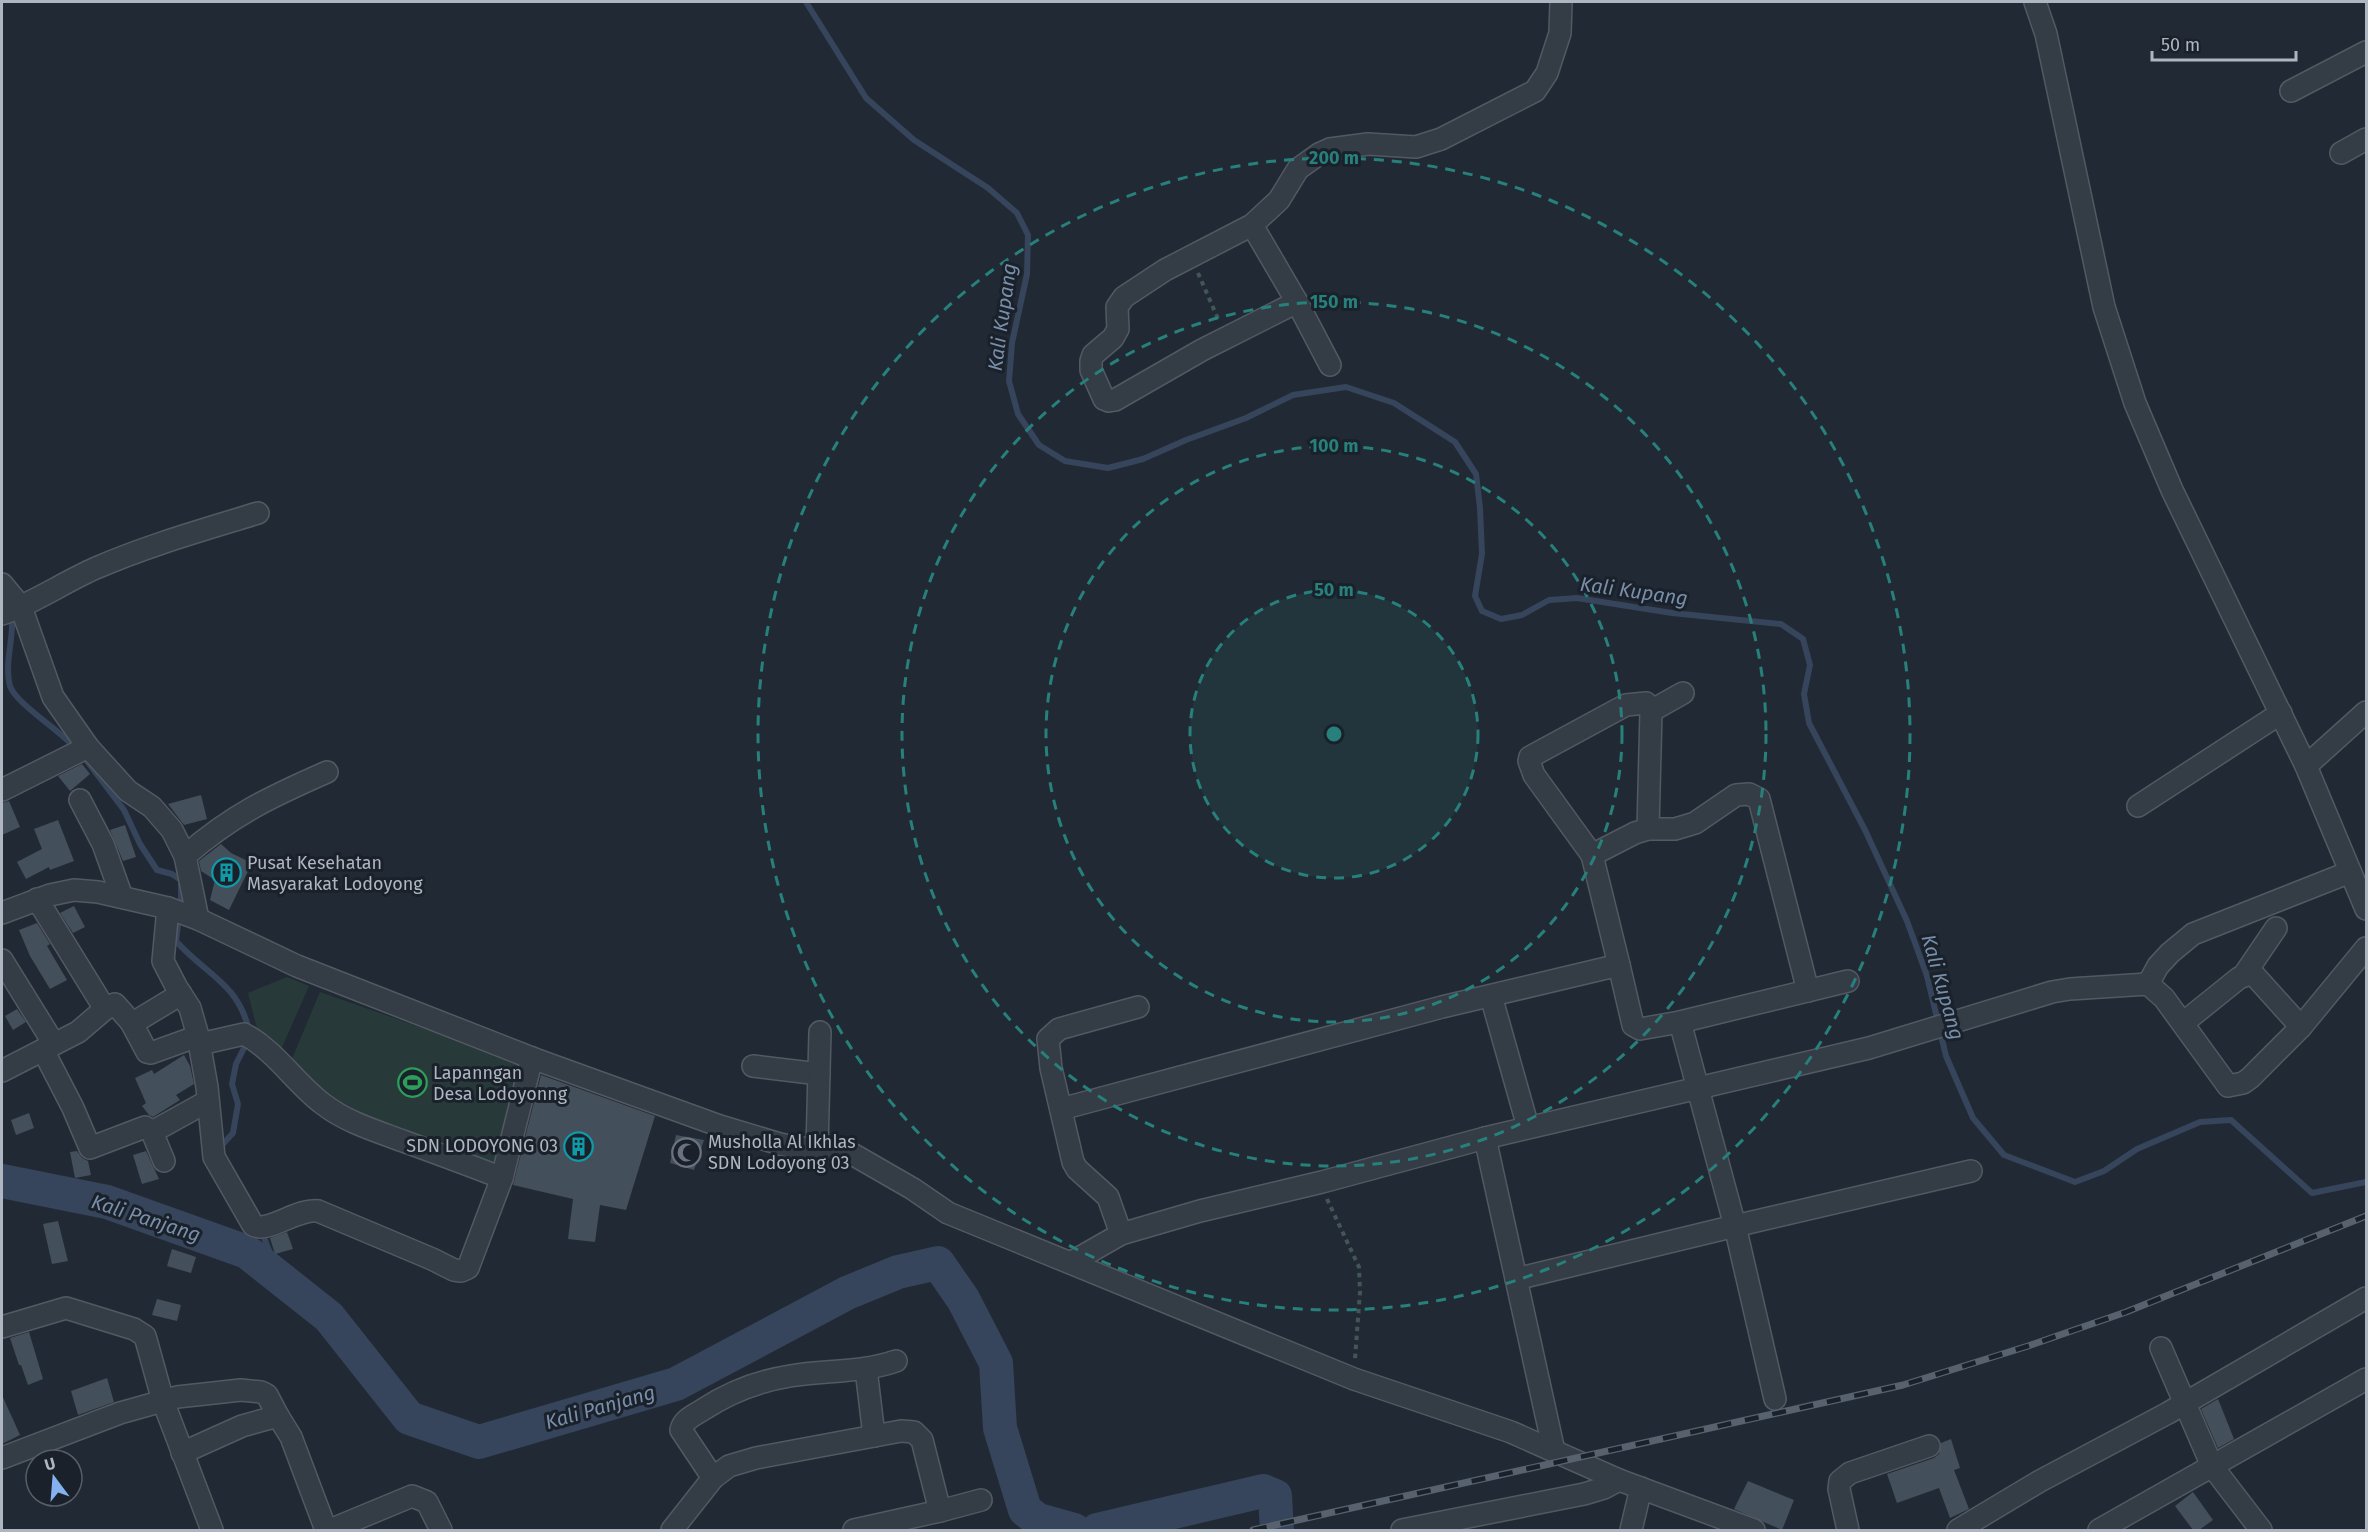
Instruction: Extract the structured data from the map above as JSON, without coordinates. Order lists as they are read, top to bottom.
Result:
{
  "water": ["Kali Kupang", "Kali Panjang"],
  "places": {
    "building": ["Pusat Kesehatan Masyarakat Lodoyong", "SDN LODOYONG 03"],
    "sports": ["Lapanngan Desa Lodoyonng"],
    "mosque": ["Musholla Al Ikhlas SDN Lodoyong 03"]
  },
  "scale_bar": "50 m",
  "north": "top",
  "rings": [
    "200 m",
    "150 m",
    "100 m",
    "50 m"
  ]
}
